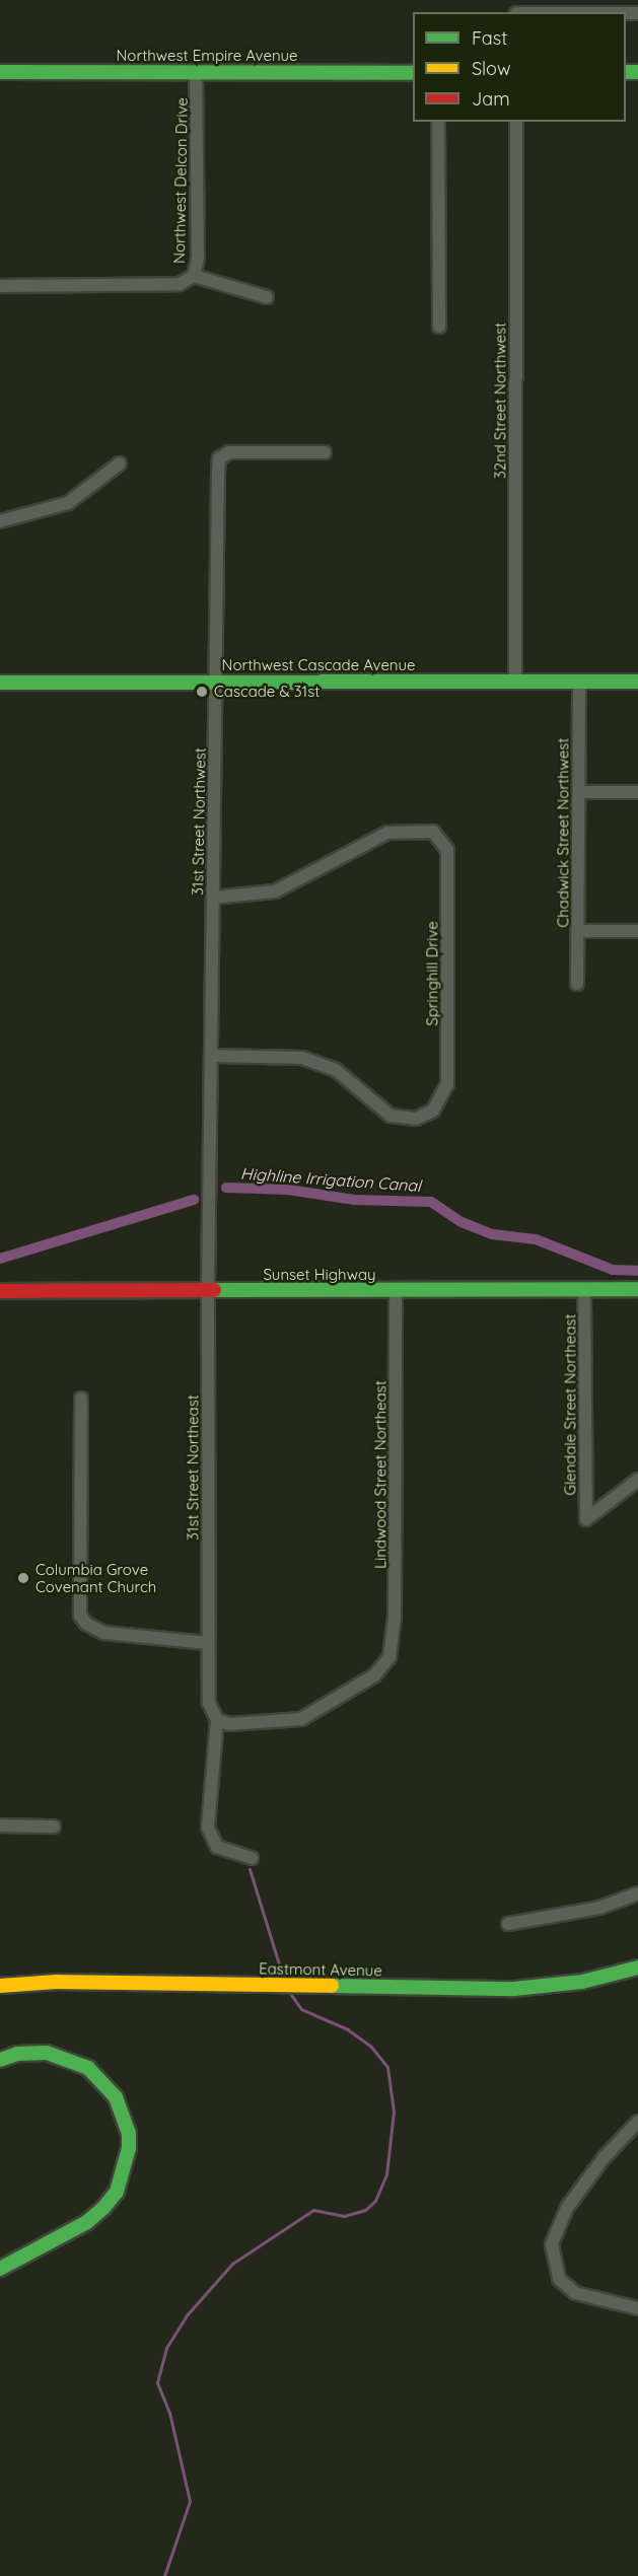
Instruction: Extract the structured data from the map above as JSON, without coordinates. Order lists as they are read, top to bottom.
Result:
{
  "streets": {
    "main road": [
      "Northwest Empire Avenue",
      "Northwest Cascade Avenue",
      "Sunset Highway",
      "Eastmont Avenue"
    ],
    "street": [
      "Northwest Delcon Drive",
      "32nd Street Northwest",
      "31st Street Northwest",
      "Chadwick Street Northwest",
      "Springhill Drive",
      "Glendale Street Northeast",
      "31st Street Northeast",
      "Lindwood Street Northeast"
    ]
  },
  "crossings": [
    ["Northwest Empire Avenue", "Northwest Delcon Drive"],
    ["32nd Street Northwest", "Northwest Cascade Avenue"],
    ["Northwest Cascade Avenue", "31st Street Northwest"],
    ["Northwest Cascade Avenue", "Chadwick Street Northwest"],
    ["31st Street Northwest", "Springhill Drive"],
    ["31st Street Northwest", "Sunset Highway"],
    ["31st Street Northwest", "31st Street Northeast"],
    ["Sunset Highway", "Glendale Street Northeast"],
    ["Sunset Highway", "31st Street Northeast"],
    ["Sunset Highway", "Lindwood Street Northeast"],
    ["31st Street Northeast", "Lindwood Street Northeast"]
  ],
  "water": ["Highline Irrigation Canal"],
  "places": ["Cascade & 31st", "Columbia Grove Covenant Church"],
  "legend": ["Fast", "Slow", "Jam"]
}
